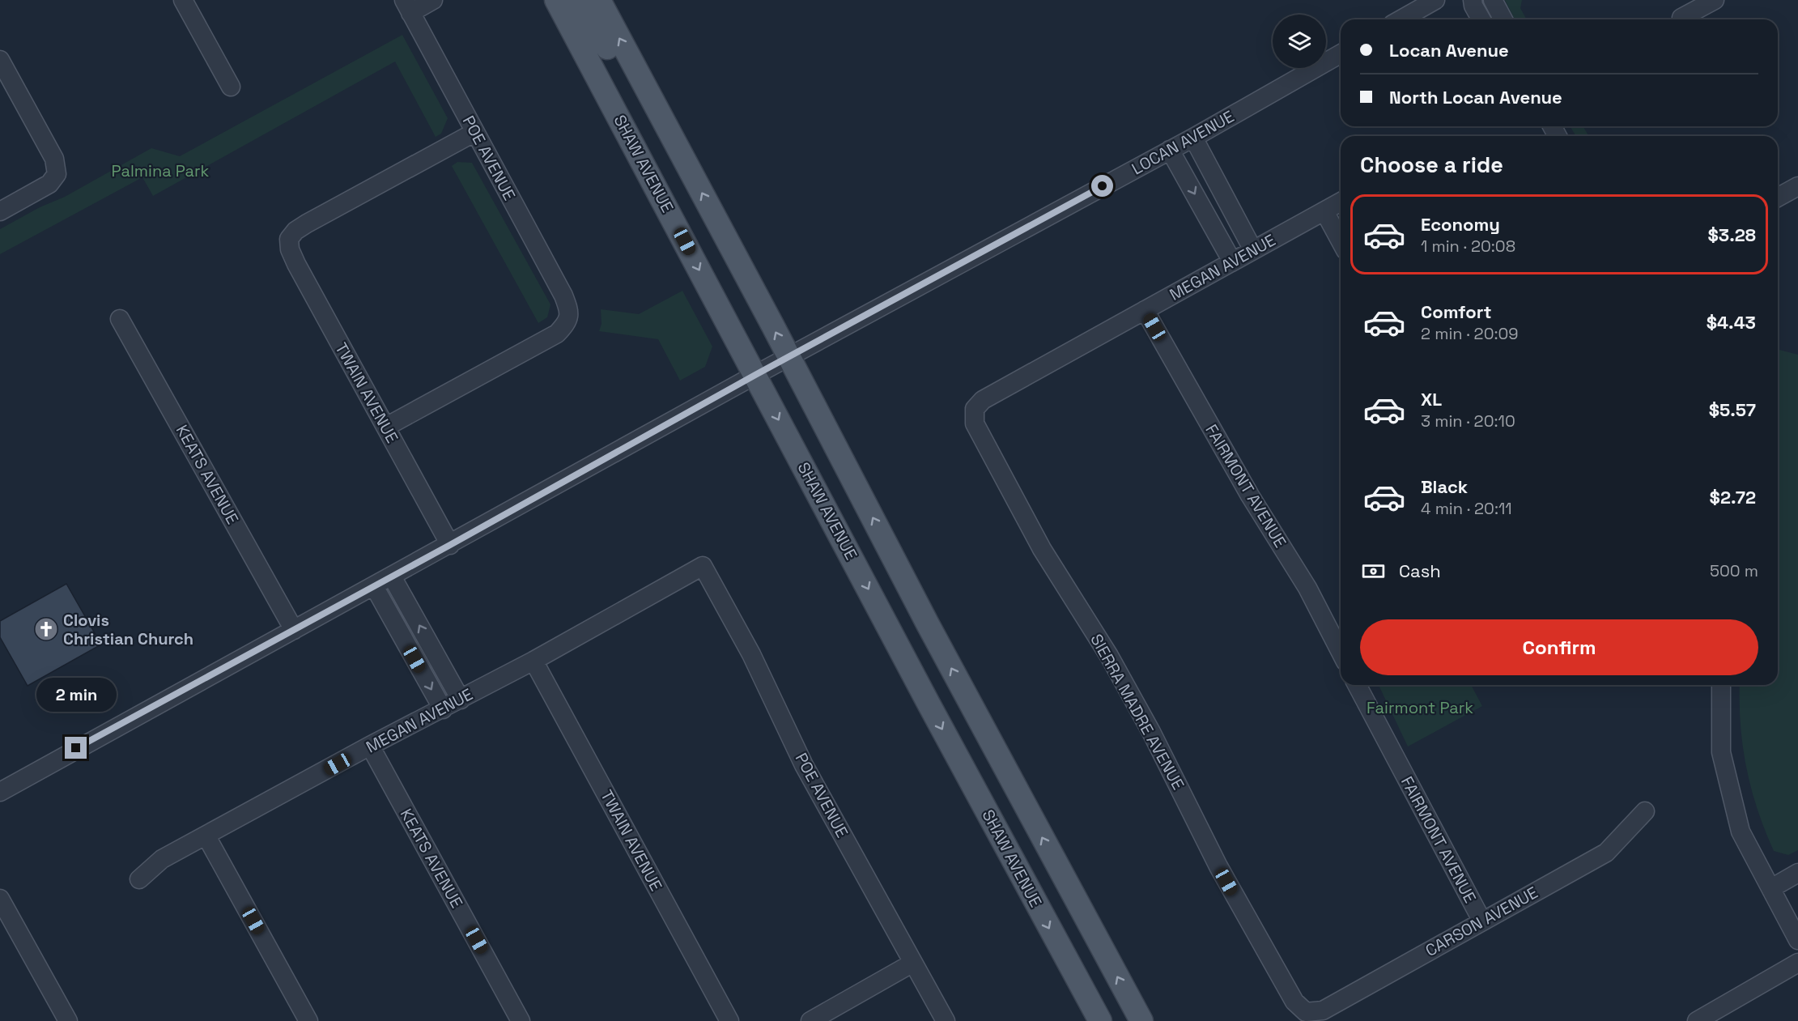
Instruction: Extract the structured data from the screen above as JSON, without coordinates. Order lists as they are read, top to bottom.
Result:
{
  "streets": {
    "main road": ["SHAW AVENUE"],
    "street": [
      "LOCAN AVENUE",
      "POE AVENUE",
      "MEGAN AVENUE",
      "TWAIN AVENUE",
      "KEATS AVENUE",
      "FAIRMONT AVENUE",
      "SIERRA MADRE AVENUE",
      "CARSON AVENUE"
    ]
  },
  "crossings": [
    ["LOCAN AVENUE", "SHAW AVENUE"],
    ["LOCAN AVENUE", "TWAIN AVENUE"],
    ["LOCAN AVENUE", "KEATS AVENUE"],
    ["POE AVENUE", "MEGAN AVENUE"],
    ["POE AVENUE", "TWAIN AVENUE"],
    ["MEGAN AVENUE", "TWAIN AVENUE"],
    ["MEGAN AVENUE", "KEATS AVENUE"],
    ["MEGAN AVENUE", "FAIRMONT AVENUE"],
    ["MEGAN AVENUE", "SIERRA MADRE AVENUE"],
    ["FAIRMONT AVENUE", "CARSON AVENUE"],
    ["SIERRA MADRE AVENUE", "CARSON AVENUE"]
  ],
  "parks": ["Palmina Park", "Fairmont Park"],
  "places": {
    "church": ["Clovis Christian Church"]
  },
  "page": {
    "banner": ["Locan Avenue", "North Locan Avenue"],
    "heading": "Choose a ride",
    "list": [
      {
        "name": "Economy",
        "note": "1 min · 20:08",
        "value": "$3.28"
      },
      {
        "name": "Comfort",
        "note": "2 min · 20:09",
        "value": "$4.43"
      },
      {
        "name": "XL",
        "note": "3 min · 20:10",
        "value": "$5.57"
      },
      {
        "name": "Black",
        "note": "4 min · 20:11",
        "value": "$2.72"
      }
    ],
    "pay": ["Cash", "500 m"],
    "buttons": "Confirm",
    "bubble": "2 min"
  }
}
